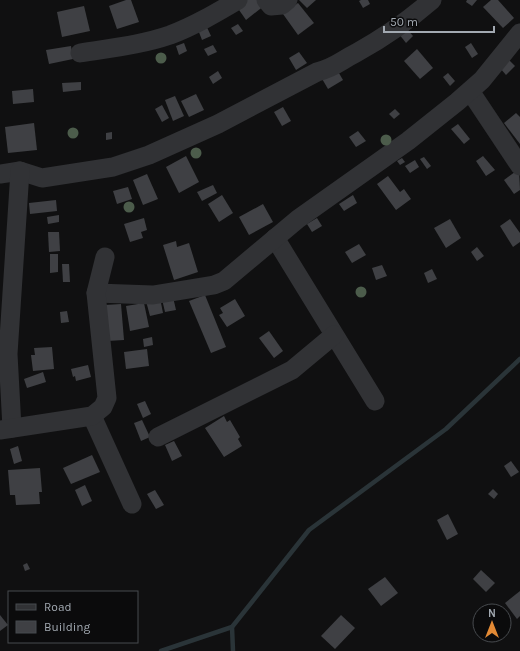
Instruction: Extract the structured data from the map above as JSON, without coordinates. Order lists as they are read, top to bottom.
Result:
{
  "legend": ["Road", "Building"],
  "scale_bar": "50 m",
  "north": "top"
}
